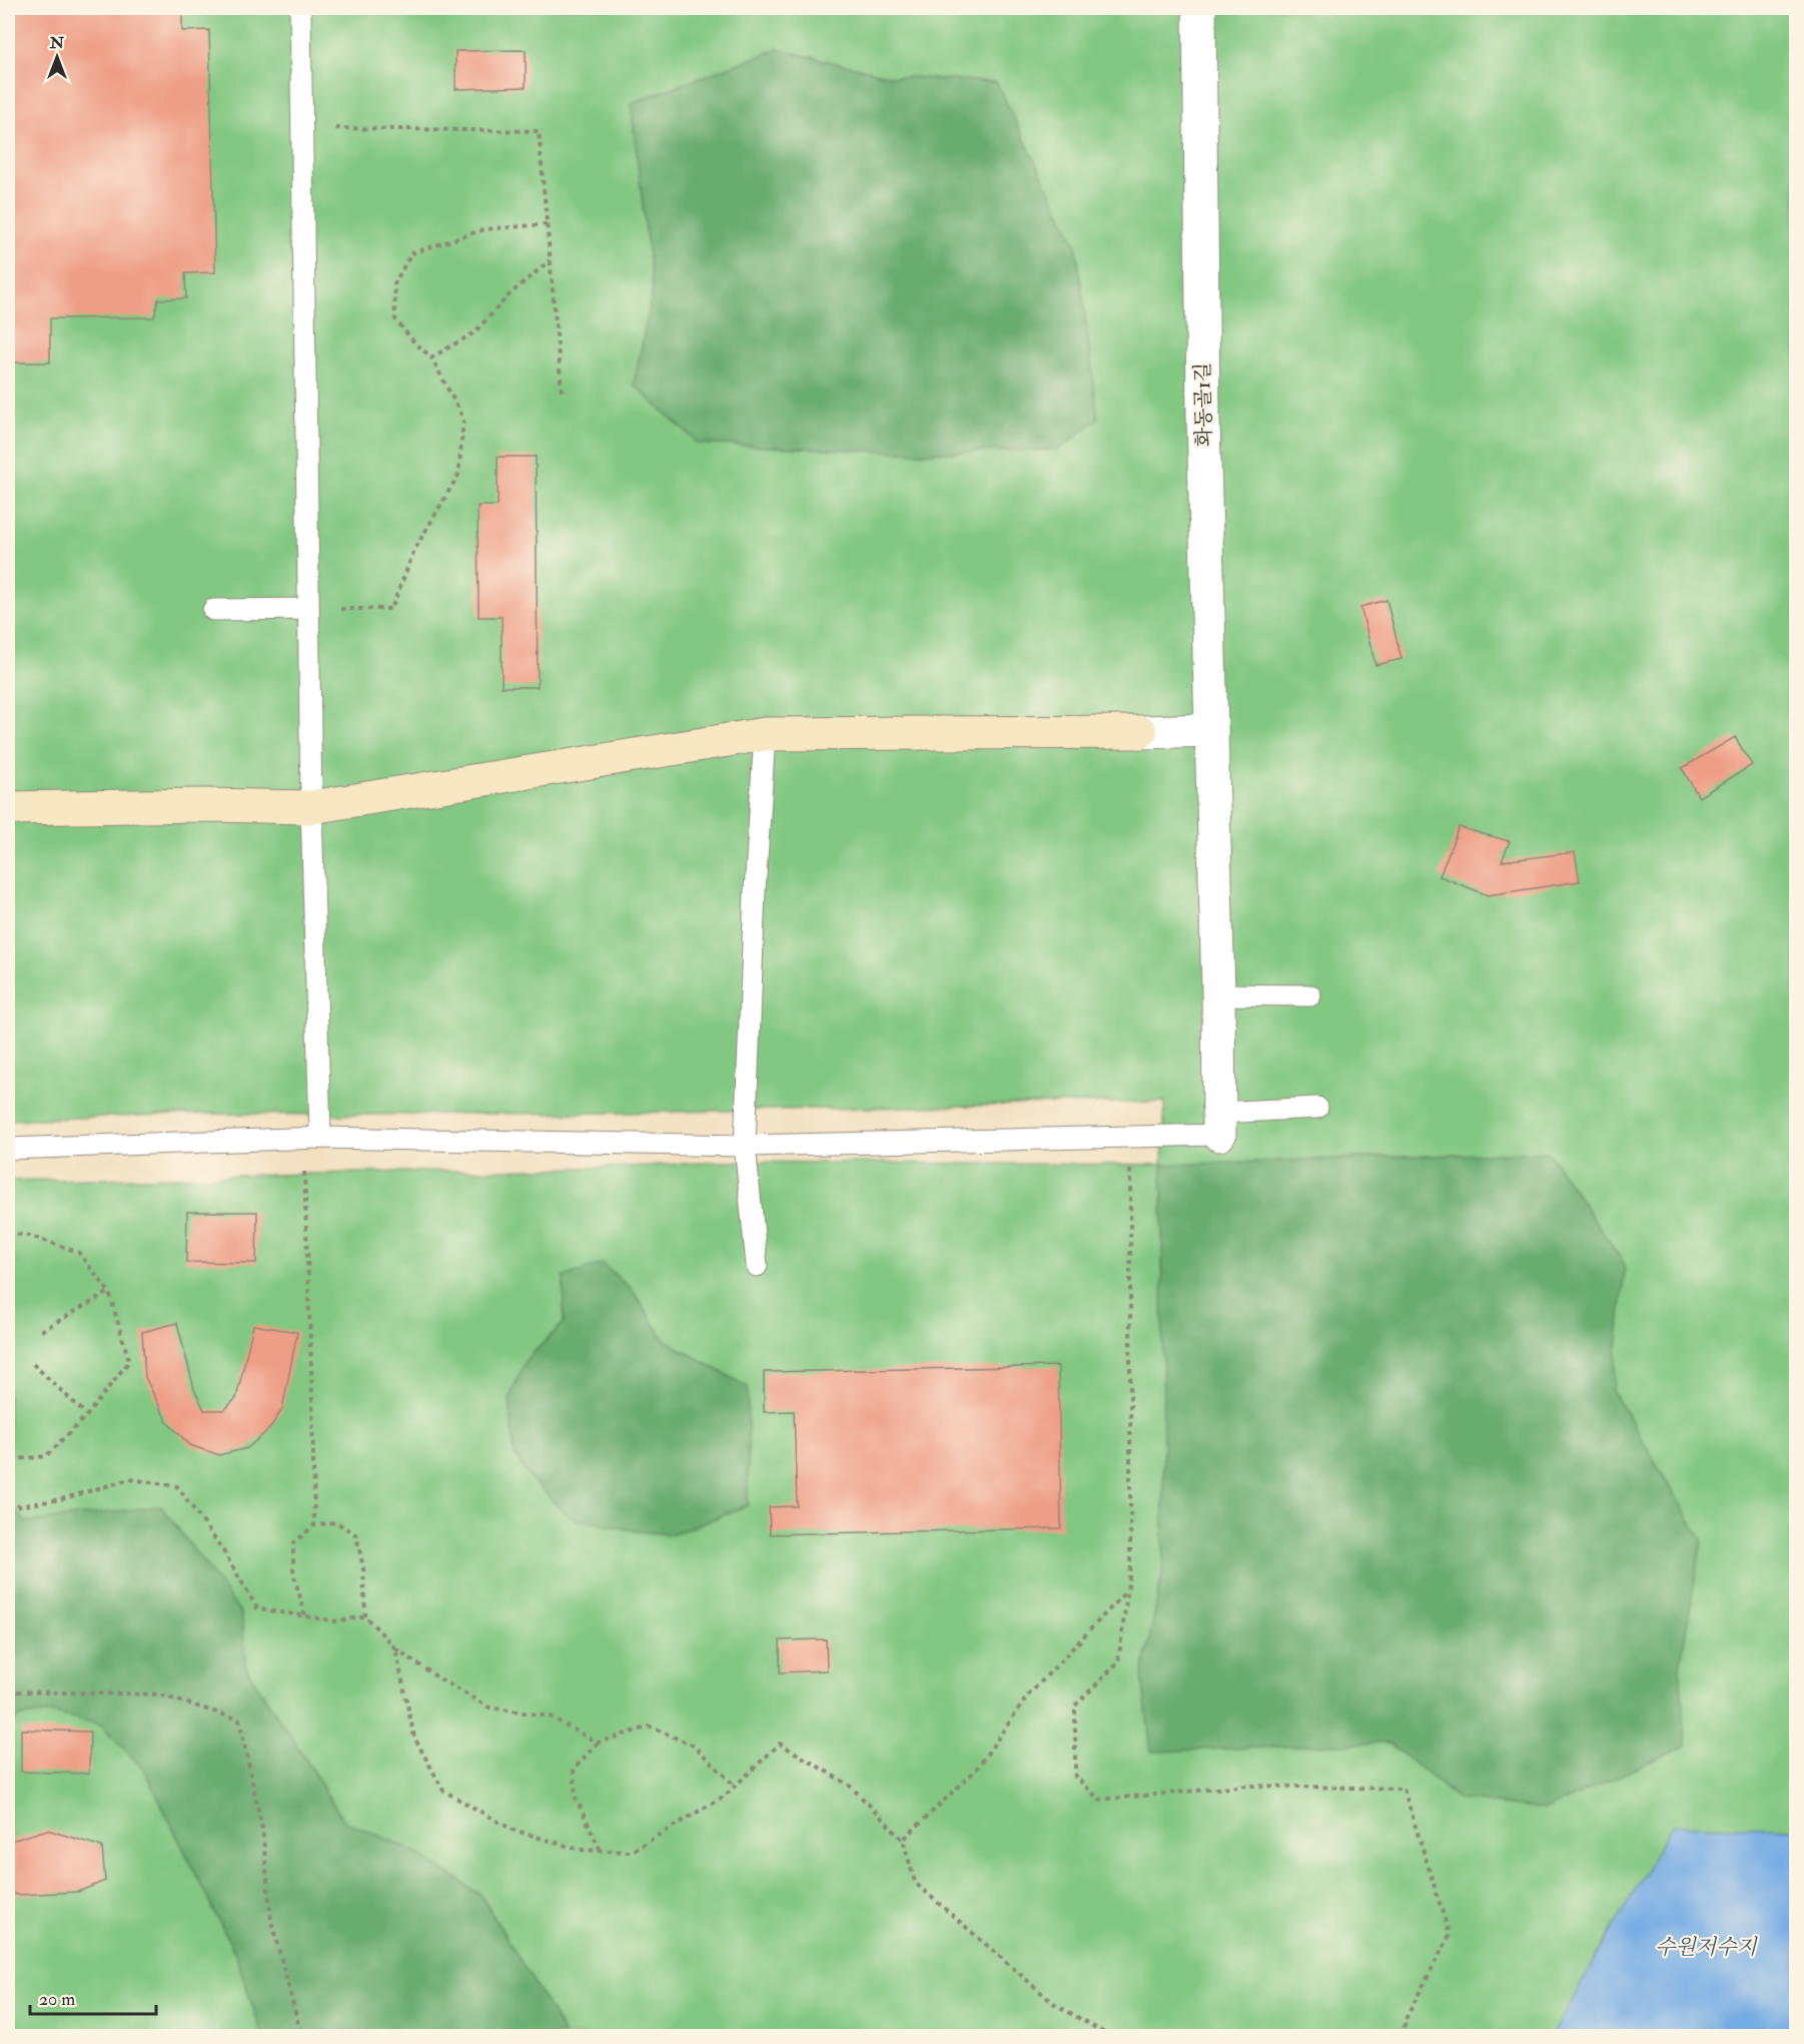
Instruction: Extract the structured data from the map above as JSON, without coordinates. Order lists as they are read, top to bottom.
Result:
{
  "streets": {
    "street": ["화동골1길"]
  },
  "water": ["수원저수지"],
  "scale_bar": "20 m",
  "north": "top"
}
